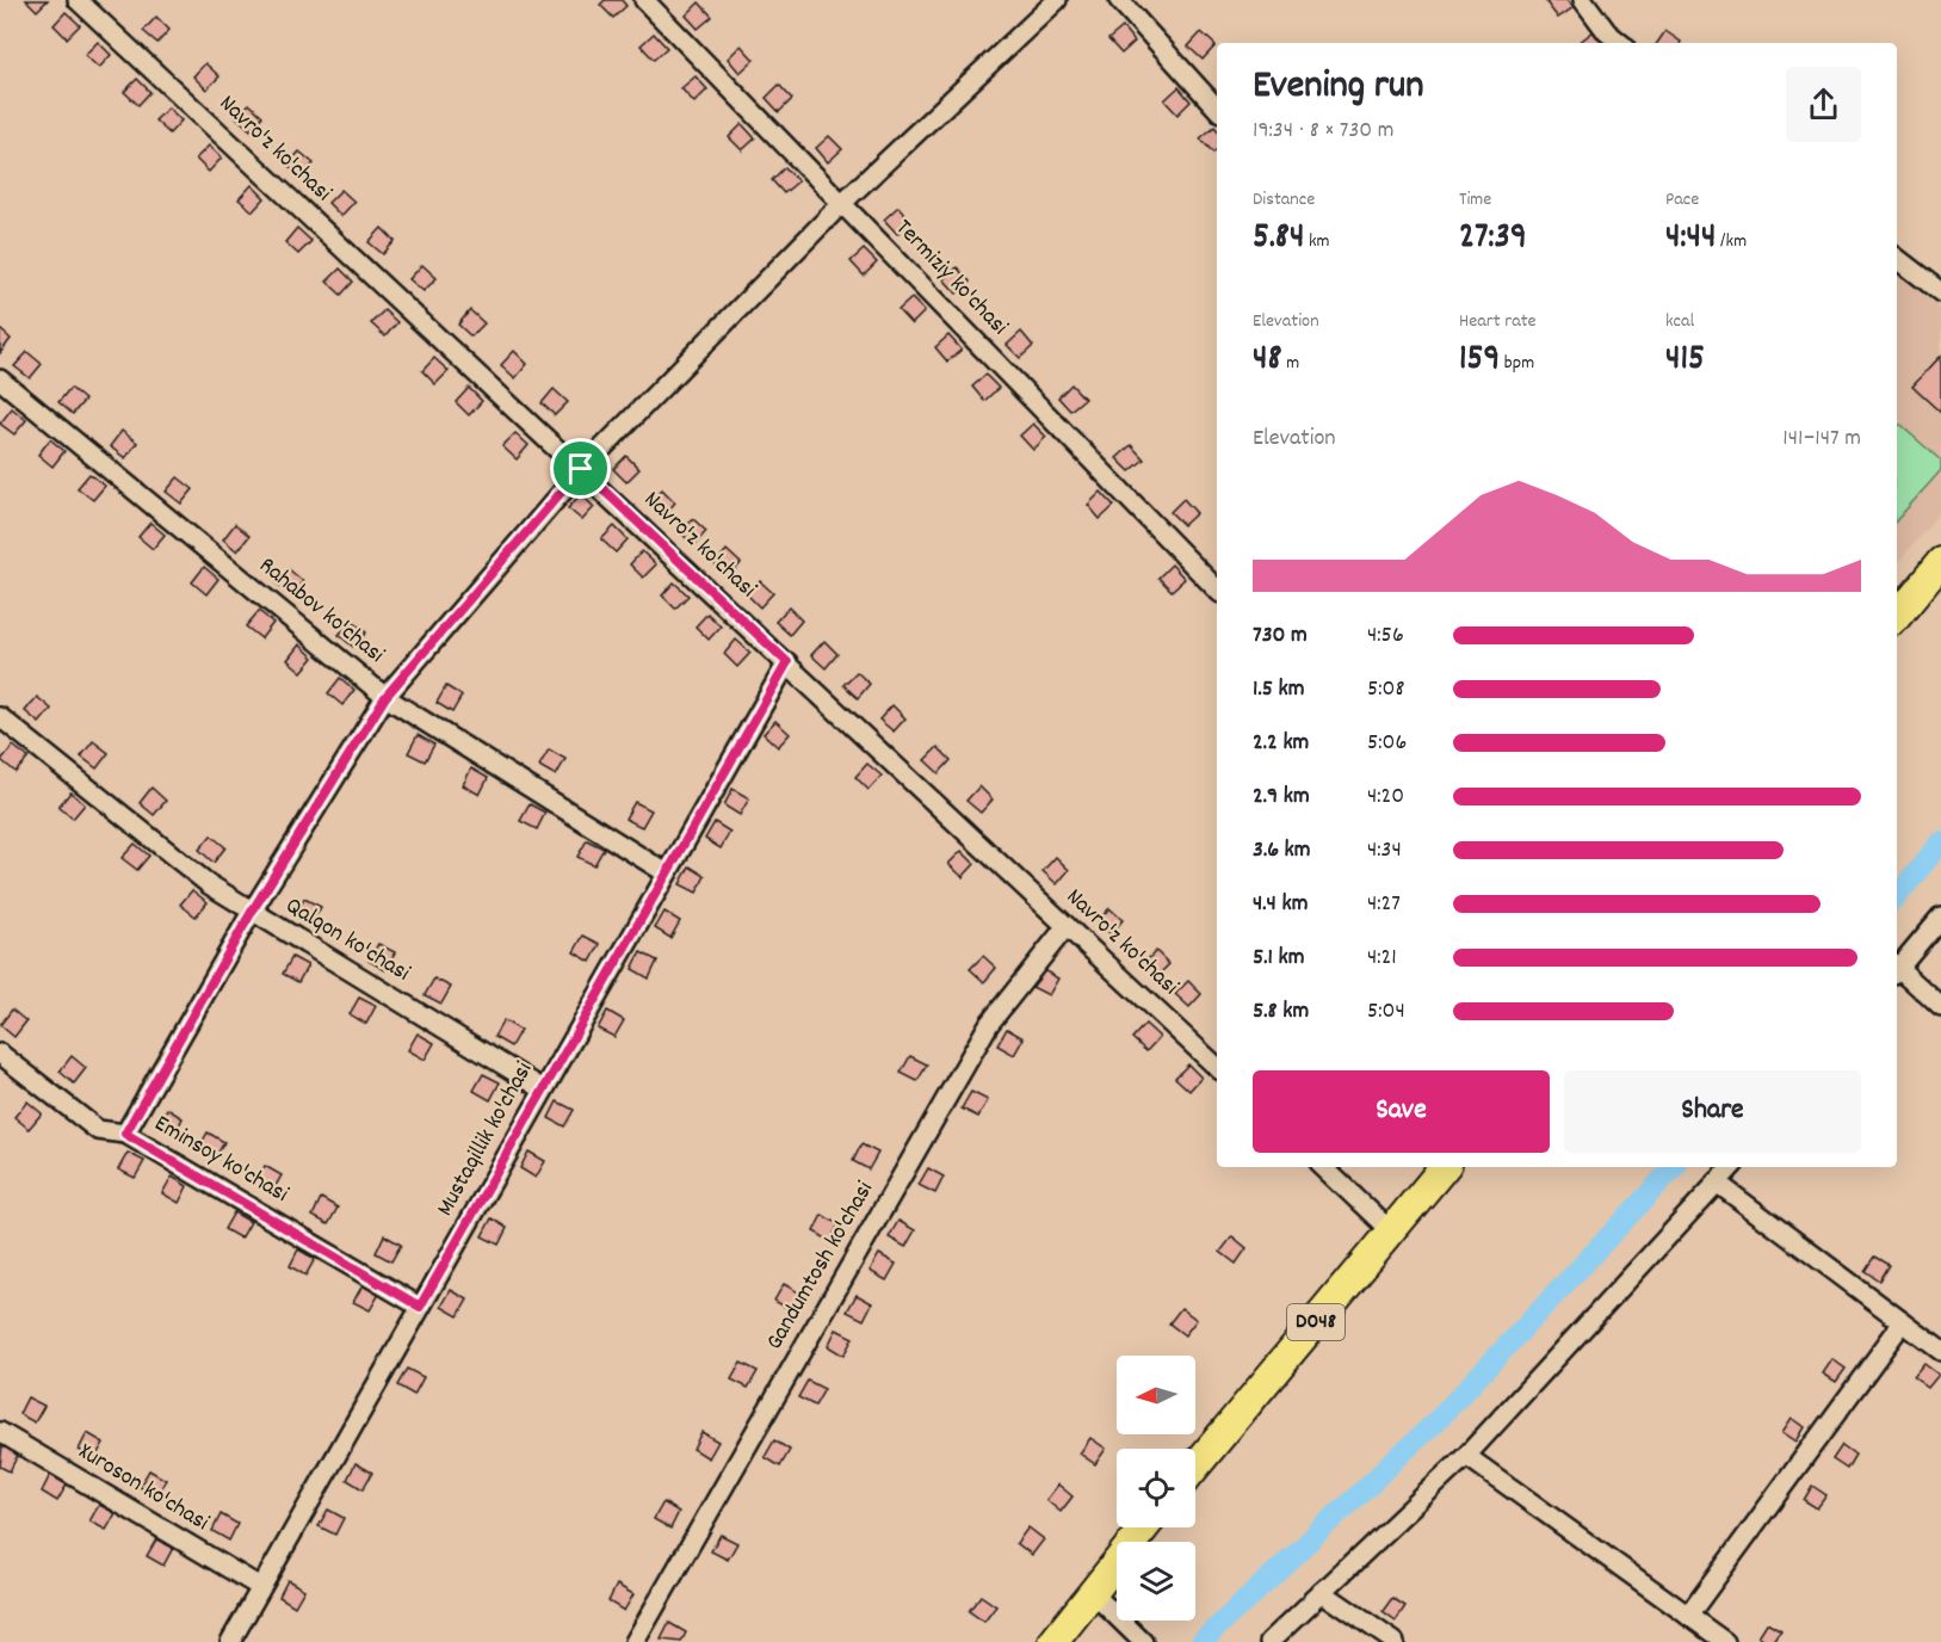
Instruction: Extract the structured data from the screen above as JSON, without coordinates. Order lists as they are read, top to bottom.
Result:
{
  "streets": {
    "main road": ["D048"],
    "street": [
      "Navro'z ko'chasi",
      "Termiziy ko'chasi",
      "Rahabov ko'chasi",
      "Qalqon ko'chasi",
      "Mustaqillik ko'chasi",
      "Eminsoy ko'chasi",
      "Gandumtosh ko'chasi",
      "Xuroson ko'chasi"
    ]
  },
  "crossings": [
    ["Navro'z ko'chasi", "Mustaqillik ko'chasi"],
    ["Navro'z ko'chasi", "Gandumtosh ko'chasi"],
    ["Rahabov ko'chasi", "Mustaqillik ko'chasi"],
    ["Qalqon ko'chasi", "Mustaqillik ko'chasi"],
    ["Mustaqillik ko'chasi", "Eminsoy ko'chasi"],
    ["Mustaqillik ko'chasi", "Xuroson ko'chasi"]
  ],
  "north": "left",
  "page": {
    "heading": ["Evening run", "19:34 · 8 × 730 m"],
    "stats": [
      ["Distance", "5.84 km"],
      ["Time", "27:39"],
      ["Pace", "4:44 /km"],
      ["Elevation", "48 m"],
      ["Heart rate", "159 bpm"],
      ["kcal", "415"]
    ],
    "chart": ["Elevation", "141–147 m"],
    "list": [
      {
        "name": "730 m",
        "note": "4:56"
      },
      {
        "name": "1.5 km",
        "note": "5:08"
      },
      {
        "name": "2.2 km",
        "note": "5:06"
      },
      {
        "name": "2.9 km",
        "note": "4:20"
      },
      {
        "name": "3.6 km",
        "note": "4:34"
      },
      {
        "name": "4.4 km",
        "note": "4:27"
      },
      {
        "name": "5.1 km",
        "note": "4:21"
      },
      {
        "name": "5.8 km",
        "note": "5:04"
      }
    ],
    "buttons": ["Save", "Share"]
  }
}
